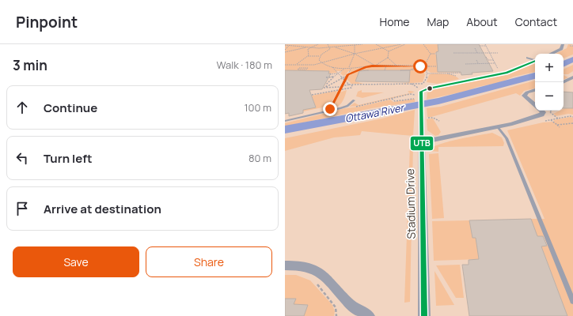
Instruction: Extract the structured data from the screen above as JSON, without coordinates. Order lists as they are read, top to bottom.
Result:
{
  "streets": {
    "street": ["Stadium Drive"]
  },
  "water": ["Ottawa River"],
  "lines": ["transit line UTB"],
  "page": {
    "header": "Pinpoint",
    "nav": [
      "Home",
      "Map",
      "About",
      "Contact"
    ],
    "heading": ["3 min", "Walk · 180 m"],
    "map_buttons": ["+", "−"],
    "list": [
      ["Continue", "100 m"],
      ["Turn left", "80 m"],
      "Arrive at destination"
    ],
    "buttons": ["Save", "Share"]
  }
}
